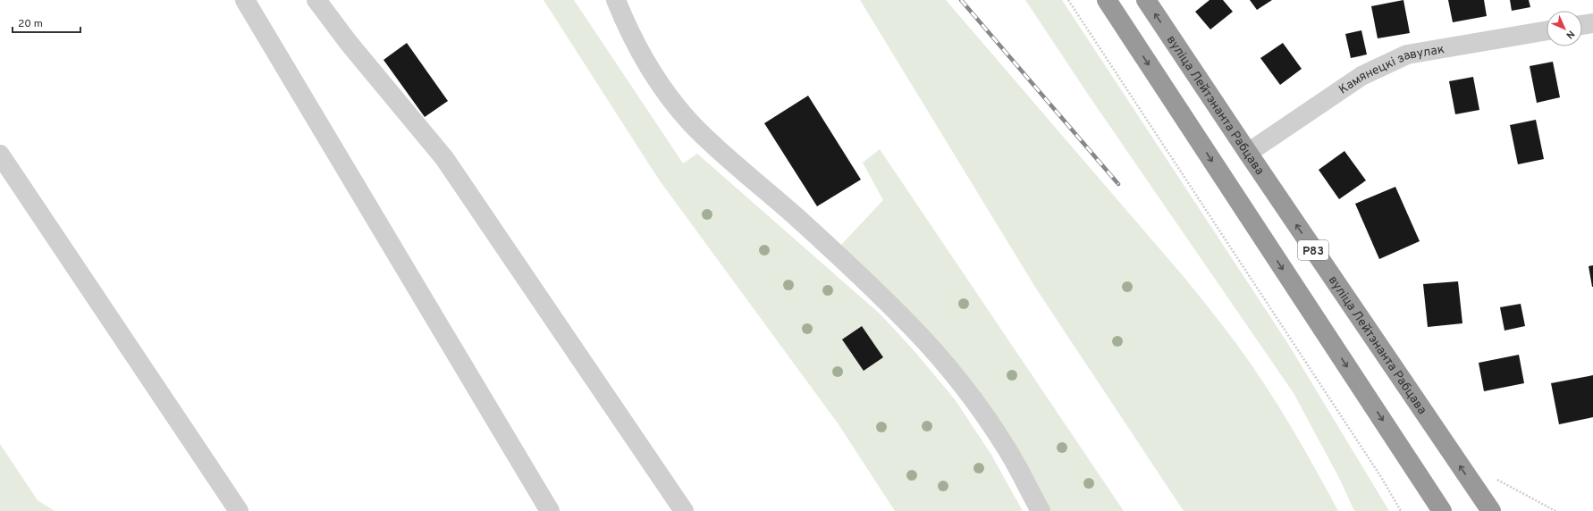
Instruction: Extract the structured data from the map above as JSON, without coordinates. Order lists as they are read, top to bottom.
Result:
{
  "streets": {
    "highway": ["вуліца Лейтэнанта Рабцава", "Р83"],
    "street": ["Камянецкі завулак"]
  },
  "crossings": [
    ["Камянецкі завулак", "вуліца Лейтэнанта Рабцава"]
  ],
  "scale_bar": "20 m",
  "north": "bottom right"
}
